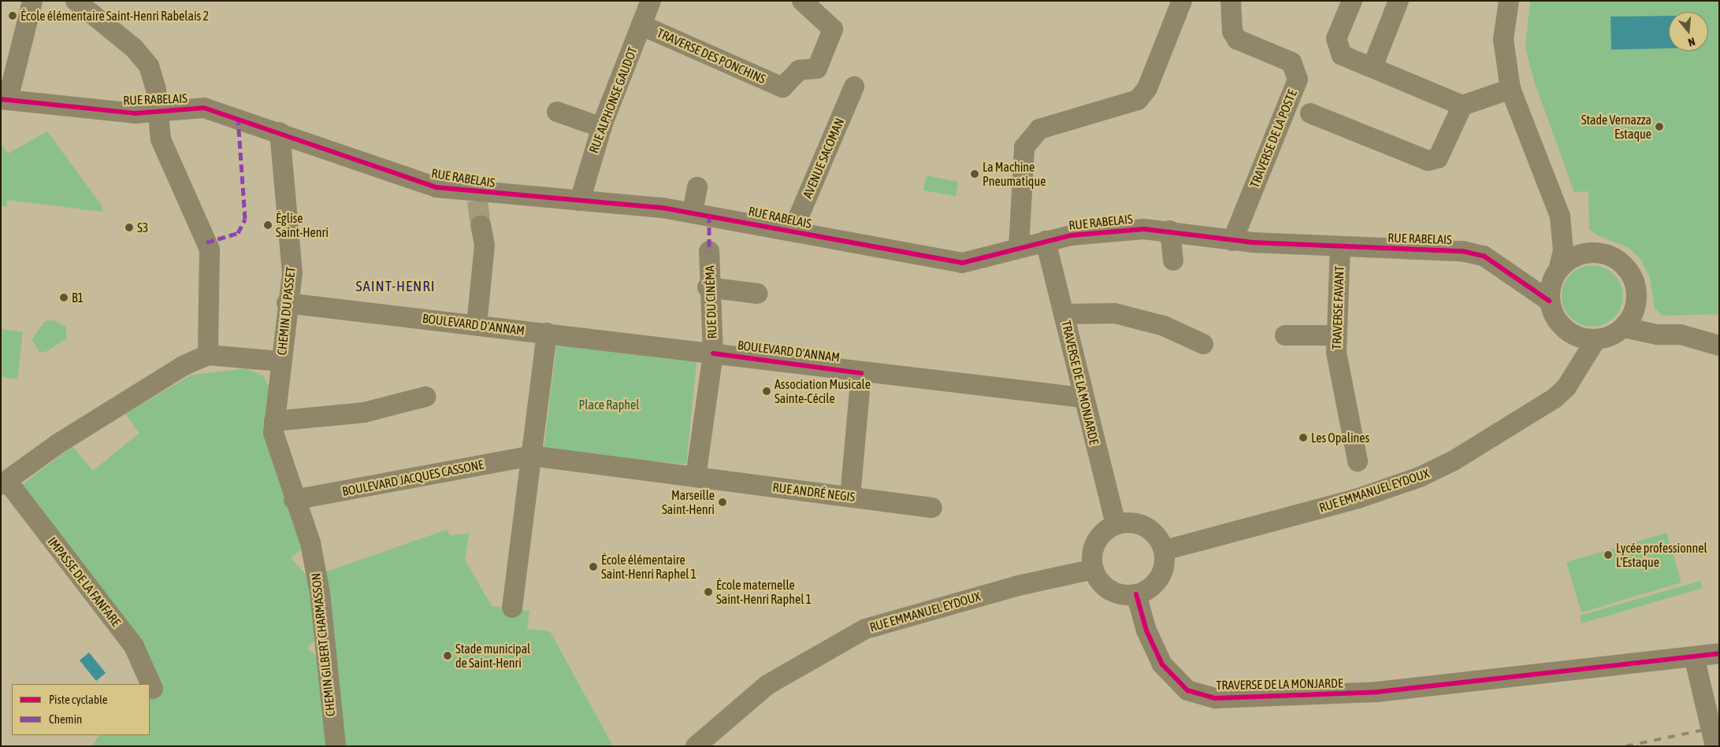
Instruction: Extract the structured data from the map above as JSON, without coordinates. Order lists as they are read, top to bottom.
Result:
{
  "streets": {
    "street": [
      "TRAVERSE DES PONCHINS",
      "RUE RABELAIS",
      "RUE ALPHONSE GAUDOT",
      "TRAVERSE DE LA POSTE",
      "AVENUE SACOMAN",
      "RUE DU CINÉMA",
      "TRAVERSE FAVANT",
      "CHEMIN DU PASSET",
      "BOULEVARD D'ANNAM",
      "TRAVERSE DE LA MONJARDE",
      "BOULEVARD JACQUES CASSONE",
      "RUE EMMANUEL EYDOUX",
      "RUE ANDRÉ NEGIS",
      "IMPASSE DE LA FANFARE",
      "CHEMIN GILBERT CHARMASSON"
    ]
  },
  "crossings": [
    ["TRAVERSE DES PONCHINS", "RUE ALPHONSE GAUDOT"],
    ["RUE RABELAIS", "RUE ALPHONSE GAUDOT"],
    ["RUE RABELAIS", "TRAVERSE DE LA POSTE"],
    ["RUE RABELAIS", "AVENUE SACOMAN"],
    ["RUE RABELAIS", "TRAVERSE FAVANT"],
    ["RUE RABELAIS", "CHEMIN DU PASSET"],
    ["RUE RABELAIS", "TRAVERSE DE LA MONJARDE"],
    ["RUE RABELAIS", "RUE EMMANUEL EYDOUX"],
    ["RUE DU CINÉMA", "BOULEVARD D'ANNAM"],
    ["CHEMIN DU PASSET", "BOULEVARD D'ANNAM"],
    ["CHEMIN DU PASSET", "IMPASSE DE LA FANFARE"],
    ["CHEMIN DU PASSET", "CHEMIN GILBERT CHARMASSON"],
    ["BOULEVARD D'ANNAM", "TRAVERSE DE LA MONJARDE"],
    ["TRAVERSE DE LA MONJARDE", "RUE EMMANUEL EYDOUX"],
    ["BOULEVARD JACQUES CASSONE", "CHEMIN GILBERT CHARMASSON"]
  ],
  "districts": ["SAINT-HENRI"],
  "parks": ["Place Raphel"],
  "places": [
    "École élémentaire Saint-Henri Rabelais 2",
    "Stade Vernazza Estaque",
    "La Machine Pneumatique",
    "Église Saint-Henri",
    "S3",
    "B1",
    "Association Musicale Sainte-Cécile",
    "Les Opalines",
    "Marseille Saint-Henri",
    "Lycée professionnel L'Estaque",
    "École élémentaire Saint-Henri Raphel 1",
    "École maternelle Saint-Henri Raphel 1",
    "Stade municipal de Saint-Henri"
  ],
  "legend": ["Piste cyclable", "Chemin"],
  "north": "bottom"
}
